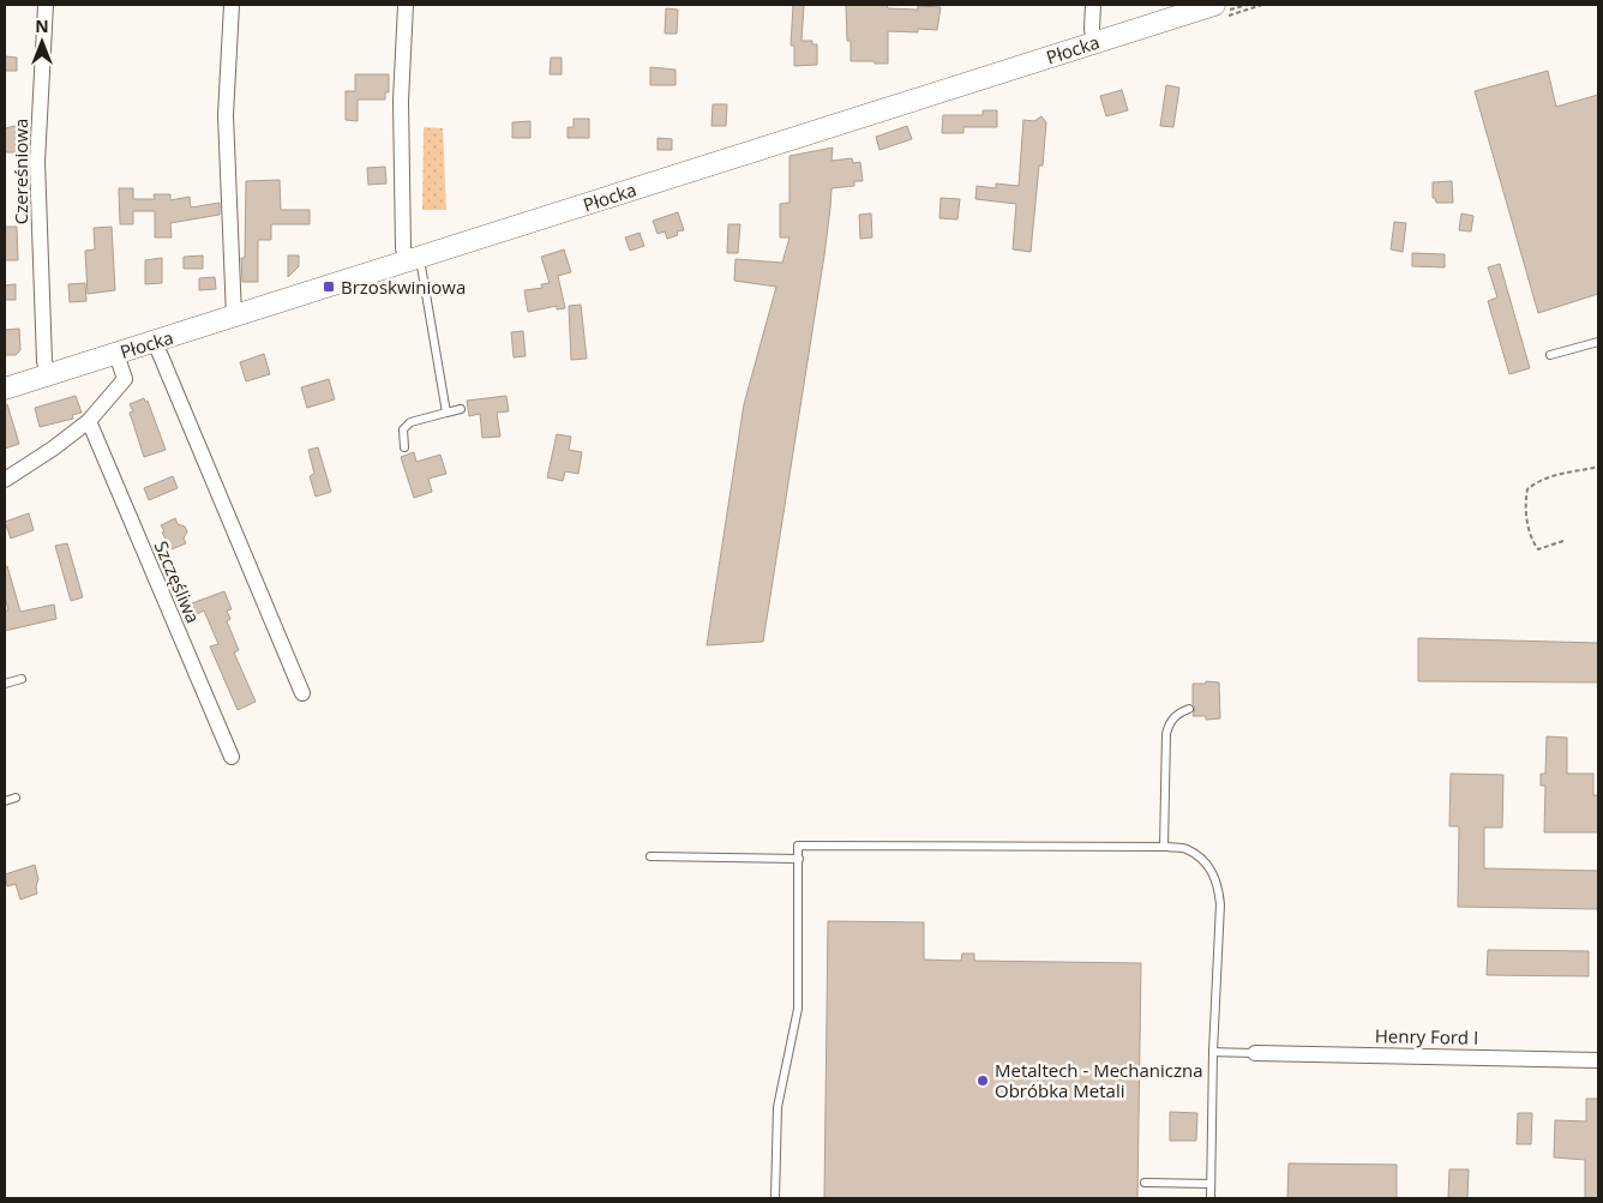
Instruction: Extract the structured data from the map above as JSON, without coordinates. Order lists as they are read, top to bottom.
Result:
{
  "streets": {
    "street": [
      "Płocka",
      "Czereśniowa",
      "Szczęśliwa",
      "Henry Ford I"
    ]
  },
  "crossings": [
    ["Płocka", "Czereśniowa"]
  ],
  "places": {
    "transit": ["Brzoskwiniowa"],
    "other": ["Metaltech - Mechaniczna Obróbka Metali"]
  },
  "north": "top"
}
